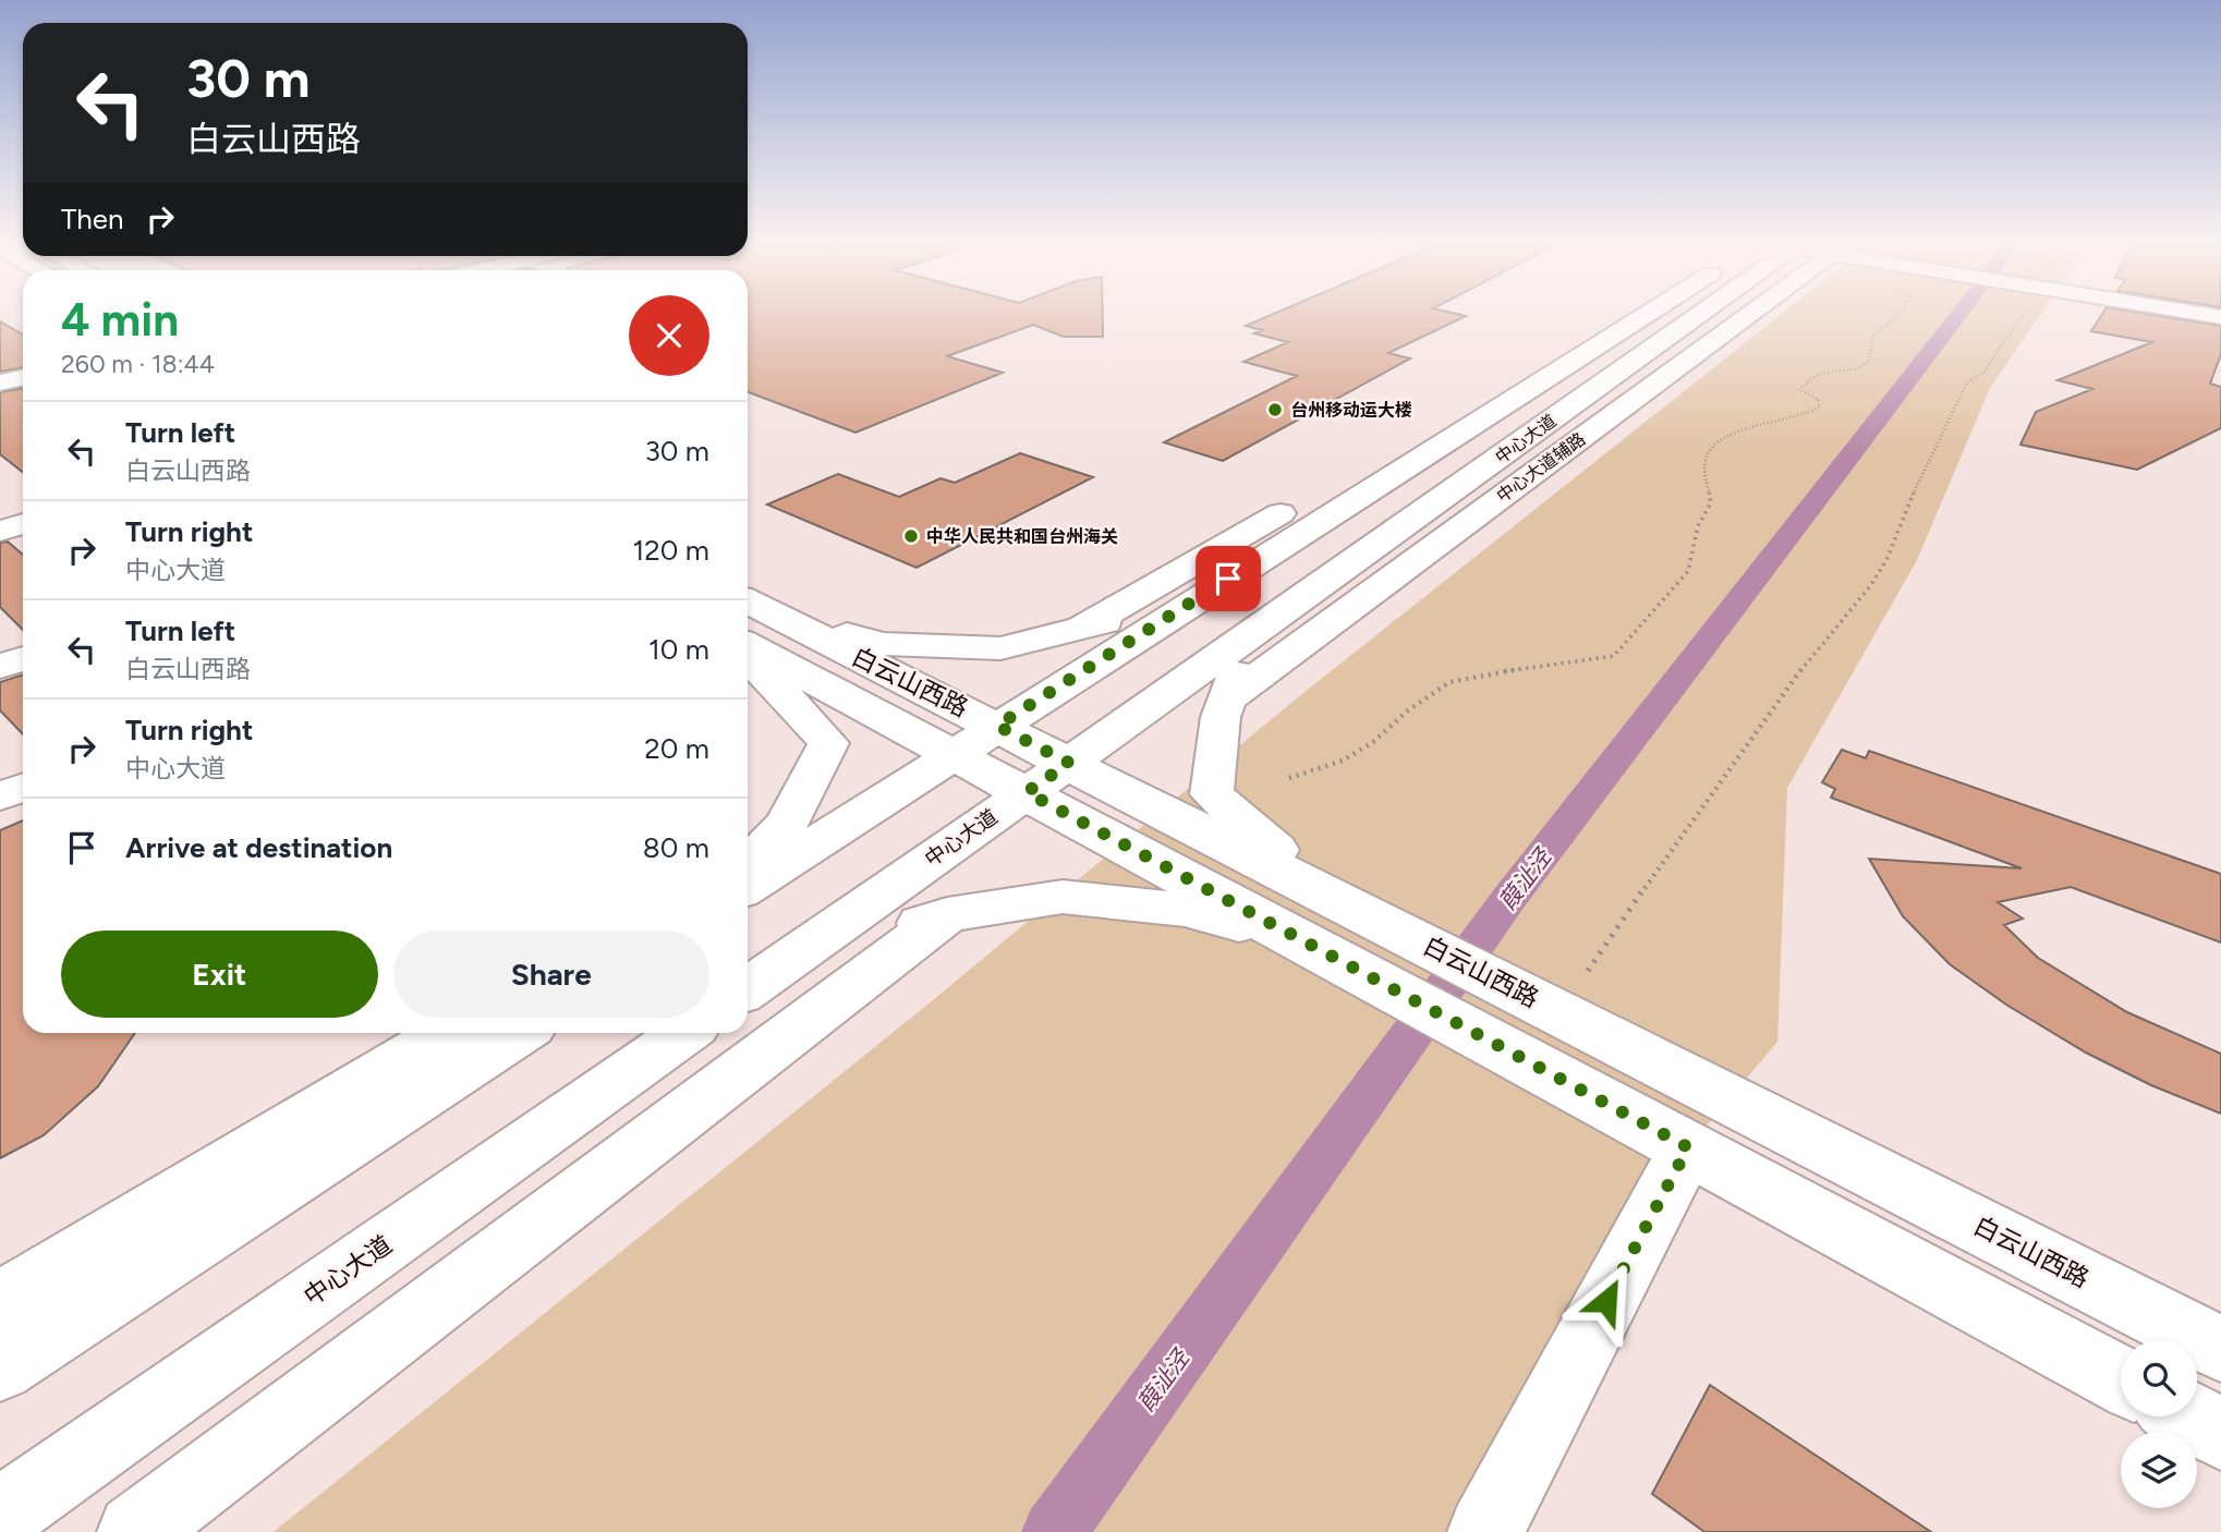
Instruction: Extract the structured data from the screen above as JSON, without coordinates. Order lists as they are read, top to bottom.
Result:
{
  "streets": {
    "main road": ["中心大道", "中心大道辅路", "白云山西路"]
  },
  "crossings": [
    ["中心大道", "白云山西路"]
  ],
  "water": ["葭沚泾"],
  "places": ["台州移动运大楼", "中华人民共和国台州海关"],
  "page": {
    "turn": ["30 m", "白云山西路"],
    "then": "Then",
    "heading": ["4 min", "260 m · 18:44"],
    "list": [
      {
        "name": "Turn left",
        "note": "白云山西路",
        "value": "30 m"
      },
      {
        "name": "Turn right",
        "note": "中心大道",
        "value": "120 m"
      },
      {
        "name": "Turn left",
        "note": "白云山西路",
        "value": "10 m"
      },
      {
        "name": "Turn right",
        "note": "中心大道",
        "value": "20 m"
      },
      {
        "name": "Arrive at destination",
        "value": "80 m"
      }
    ],
    "buttons": ["Exit", "Share"]
  }
}
